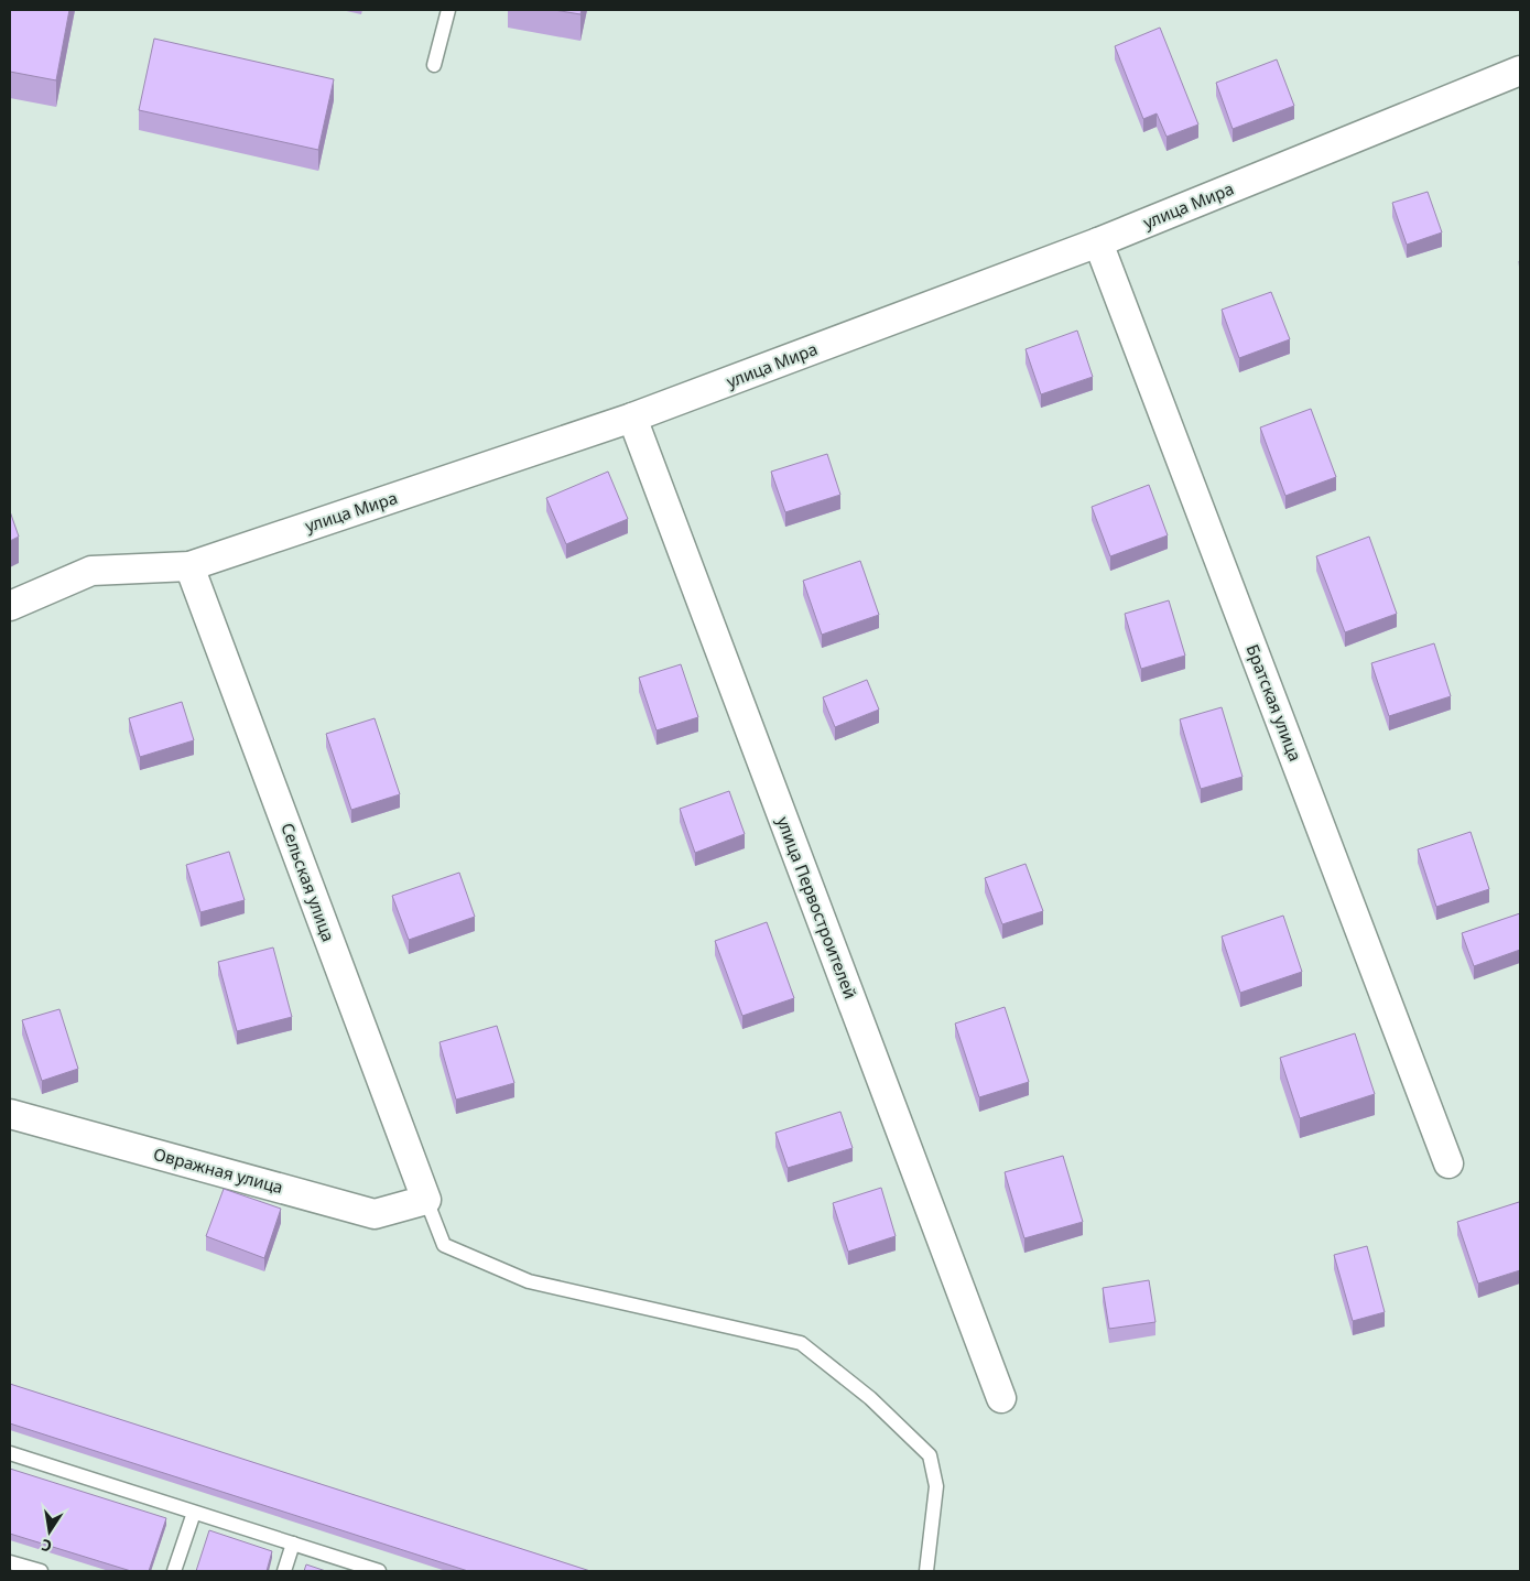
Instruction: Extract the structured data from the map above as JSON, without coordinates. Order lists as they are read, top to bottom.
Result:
{
  "streets": {
    "street": [
      "улица Мира",
      "Братская улица",
      "Сельская улица",
      "улица Первостроителей",
      "Овражная улица"
    ]
  },
  "crossings": [
    ["улица Мира", "Братская улица"],
    ["улица Мира", "Сельская улица"],
    ["улица Мира", "улица Первостроителей"],
    ["Сельская улица", "Овражная улица"]
  ],
  "north": "bottom"
}
